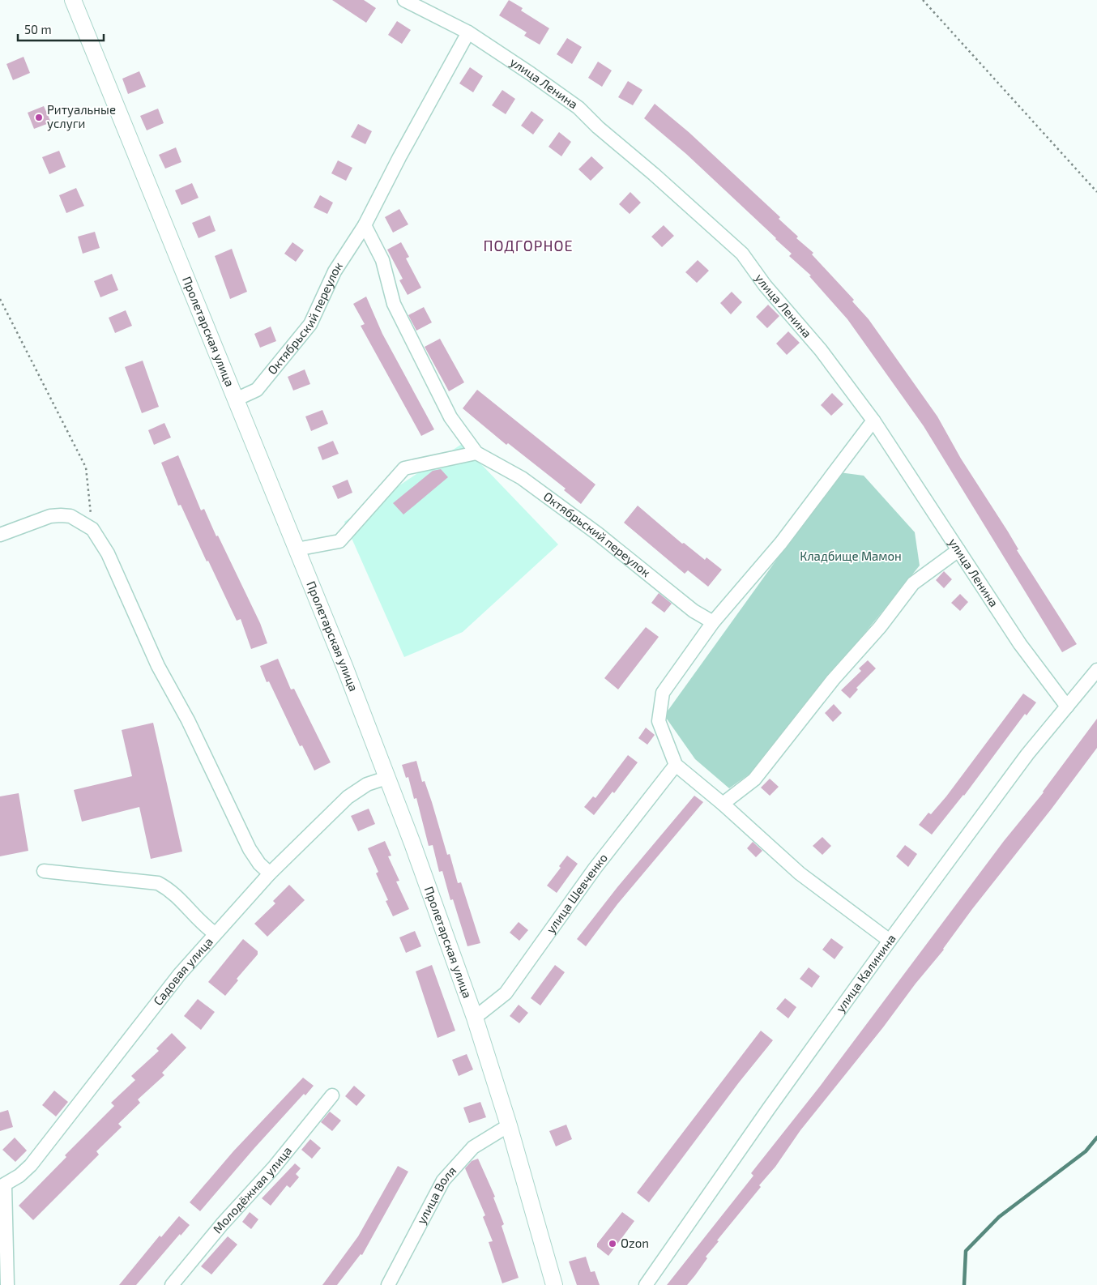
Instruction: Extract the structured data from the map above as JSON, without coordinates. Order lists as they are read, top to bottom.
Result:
{
  "streets": {
    "street": [
      "улица Ленина",
      "Октябрьский переулок",
      "Пролетарская улица",
      "улица Шевченко",
      "Садовая улица",
      "улица Калинина",
      "Молодёжная улица",
      "улица Воля"
    ]
  },
  "crossings": [
    ["улица Ленина", "Октябрьский переулок"],
    ["улица Ленина", "улица Калинина"],
    ["Октябрьский переулок", "Пролетарская улица"],
    ["Пролетарская улица", "улица Шевченко"],
    ["Пролетарская улица", "Садовая улица"],
    ["Пролетарская улица", "улица Воля"]
  ],
  "districts": ["ПОДГОРНОЕ"],
  "parks": ["Кладбище Мамон"],
  "places": ["Ритуальные услуги", "Ozon"],
  "scale_bar": "50 m"
}
